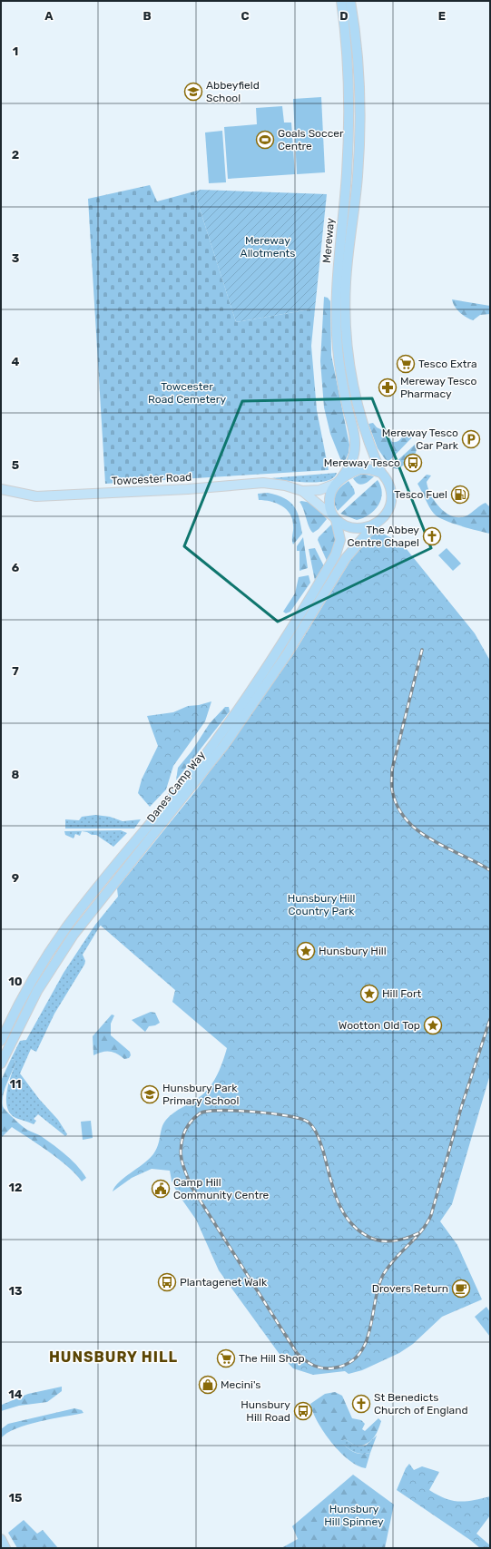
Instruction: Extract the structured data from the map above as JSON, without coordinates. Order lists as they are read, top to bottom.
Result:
{
  "streets": {
    "highway": ["Mereway", "Danes Camp Way"],
    "main road": ["Towcester Road"]
  },
  "crossings": [
    ["Mereway", "Towcester Road"],
    ["Mereway", "Danes Camp Way"],
    ["Towcester Road", "Danes Camp Way"]
  ],
  "districts": ["HUNSBURY HILL"],
  "parks": [
    "Mereway Allotments",
    "Towcester Road Cemetery",
    "Hunsbury Hill Country Park",
    "Hunsbury Hill Spinney"
  ],
  "places": {
    "school or university": ["Abbeyfield School", "Hunsbury Park Primary School"],
    "sports": ["Goals Soccer Centre"],
    "supermarket": ["Tesco Extra", "The Hill Shop"],
    "pharmacy": ["Mereway Tesco Pharmacy"],
    "parking": ["Mereway Tesco Car Park"],
    "bus stop": ["Mereway Tesco", "Plantagenet Walk", "Hunsbury Hill Road"],
    "fuel station": ["Tesco Fuel"],
    "church": ["The Abbey Centre Chapel", "St Benedicts Church of England"],
    "place": ["Hunsbury Hill", "Hill Fort", "Wootton Old Top"],
    "public building": ["Camp Hill Community Centre"],
    "cafe": ["Drovers Return"],
    "shop": ["Mecini's"]
  },
  "grid": {
    "columns": [
      "A",
      "B",
      "C",
      "D",
      "E"
    ],
    "rows": [
      "1",
      "2",
      "3",
      "4",
      "5",
      "6",
      "7",
      "8",
      "9",
      "10",
      "11",
      "12",
      "13",
      "14",
      "15"
    ]
  }
}
